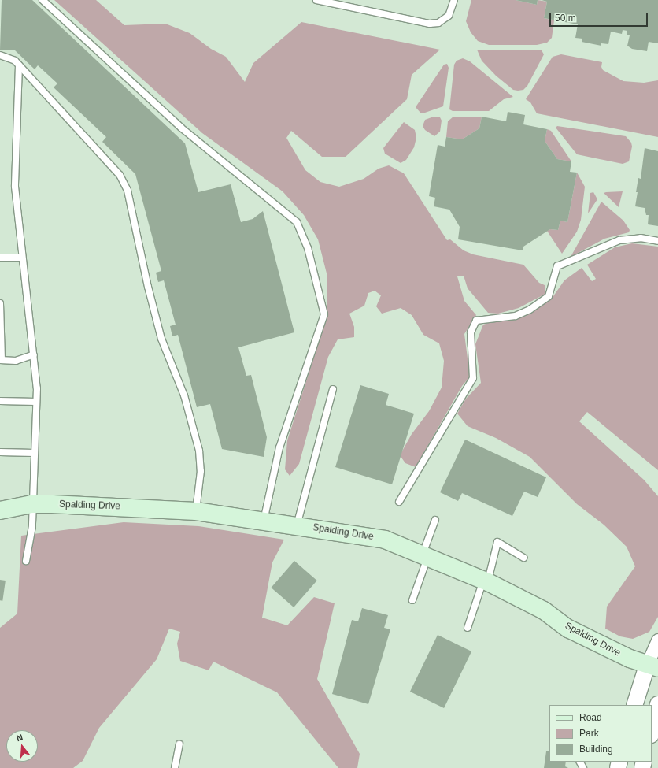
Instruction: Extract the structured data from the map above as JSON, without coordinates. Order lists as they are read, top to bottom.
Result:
{
  "streets": {
    "main road": ["Spalding Drive"]
  },
  "legend": ["Road", "Park", "Building"],
  "scale_bar": "50 m",
  "north": "top"
}
